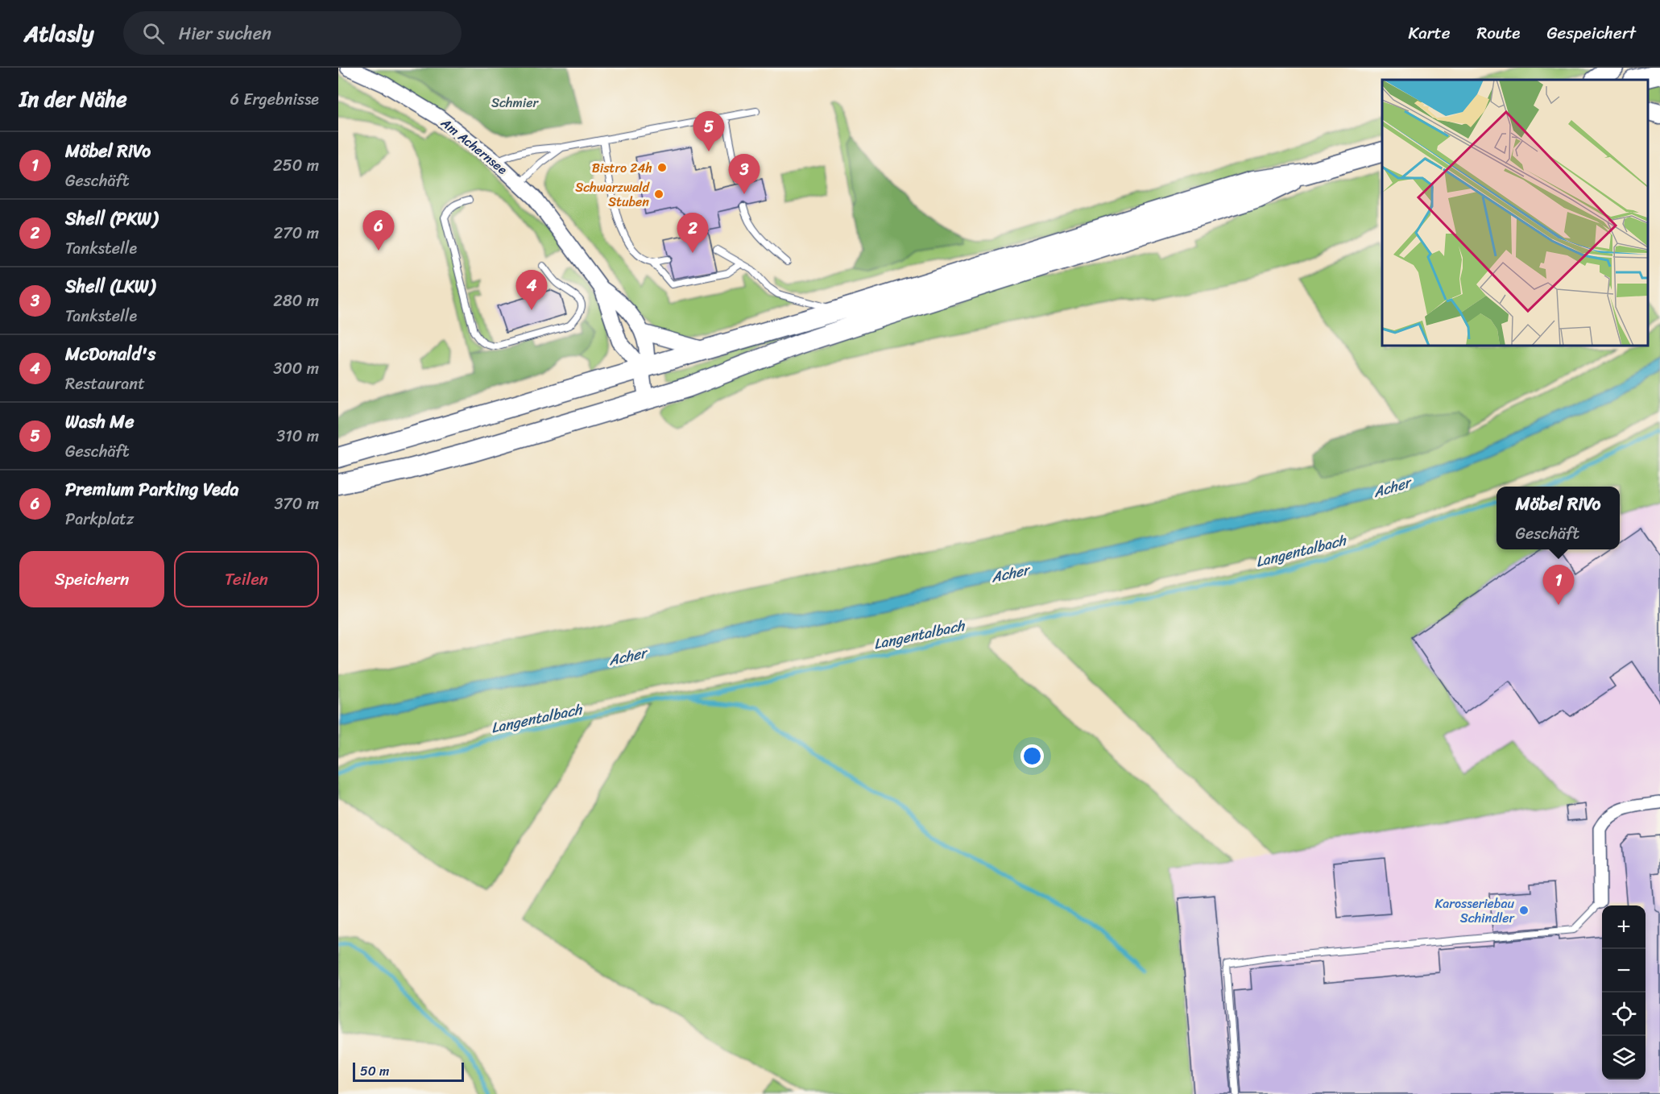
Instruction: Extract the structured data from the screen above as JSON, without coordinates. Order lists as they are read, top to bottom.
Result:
{
  "streets": {
    "street": ["Am Achernsee"]
  },
  "water": ["Acher", "Langentalbach"],
  "parks": ["Schmier"],
  "places": ["Bistro 24h", "Schwarzwald Stuben", "Karosseriebau Schindler"],
  "scale_bar": "50 m",
  "page": {
    "header": "Atlasly",
    "search": "Hier suchen",
    "nav": ["Karte", "Route", "Gespeichert"],
    "heading": ["In der Nähe", "6 Ergebnisse"],
    "pins": [
      "5",
      "3",
      "6",
      "2",
      "4",
      "1"
    ],
    "list": [
      {
        "mark": "1",
        "name": "Möbel RiVo",
        "note": "Geschäft",
        "value": "250 m"
      },
      {
        "mark": "2",
        "name": "Shell (PKW)",
        "note": "Tankstelle",
        "value": "270 m"
      },
      {
        "mark": "3",
        "name": "Shell (LKW)",
        "note": "Tankstelle",
        "value": "280 m"
      },
      {
        "mark": "4",
        "name": "McDonald's",
        "note": "Restaurant",
        "value": "300 m"
      },
      {
        "mark": "5",
        "name": "Wash Me",
        "note": "Geschäft",
        "value": "310 m"
      },
      {
        "mark": "6",
        "name": "Premium Parking Veda",
        "note": "Parkplatz",
        "value": "370 m"
      }
    ],
    "popup": ["Möbel RiVo", "Geschäft"],
    "buttons": ["Speichern", "Teilen"],
    "map_buttons": ["+", "−"],
    "scale": "50 m"
  }
}
